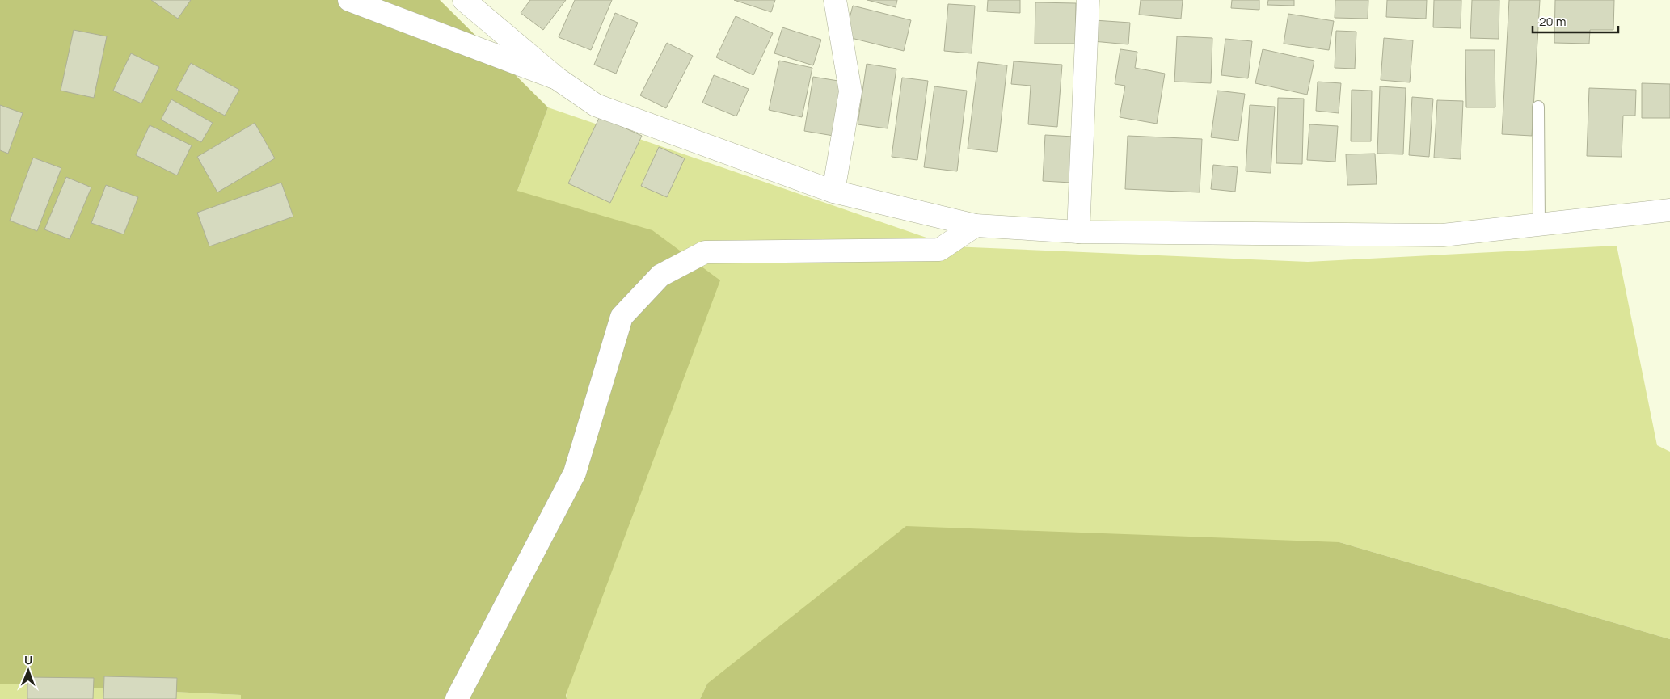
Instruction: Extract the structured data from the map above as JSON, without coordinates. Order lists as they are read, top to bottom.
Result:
{
  "scale_bar": "20 m",
  "north": "top"
}
